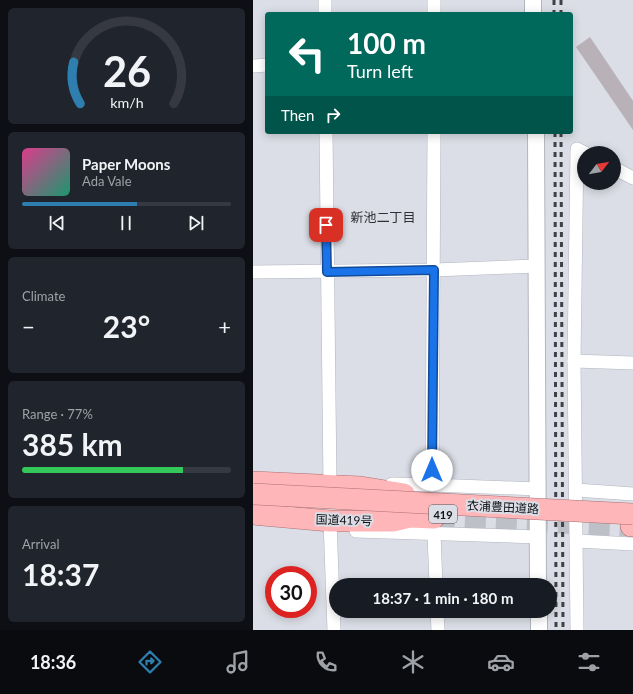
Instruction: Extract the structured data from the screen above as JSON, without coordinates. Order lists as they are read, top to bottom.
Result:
{
  "streets": {
    "highway": ["衣浦豊田道路", "419", "国道419号"]
  },
  "districts": ["新池二丁目"],
  "north": "top right",
  "page": {
    "turn": ["100 m", "Turn left"],
    "then": "Then",
    "song": ["Paper Moons", "Ada Vale"],
    "tile": [
      "Climate",
      ["Range · 77%", "385 km"],
      ["Arrival", "18:37"]
    ],
    "heat": ["−", "23°", "+"],
    "limit": "30",
    "trip": "18:37 · 1 min · 180 m",
    "tabs": "18:36",
    "gauge": ["26", "km/h"]
  }
}
